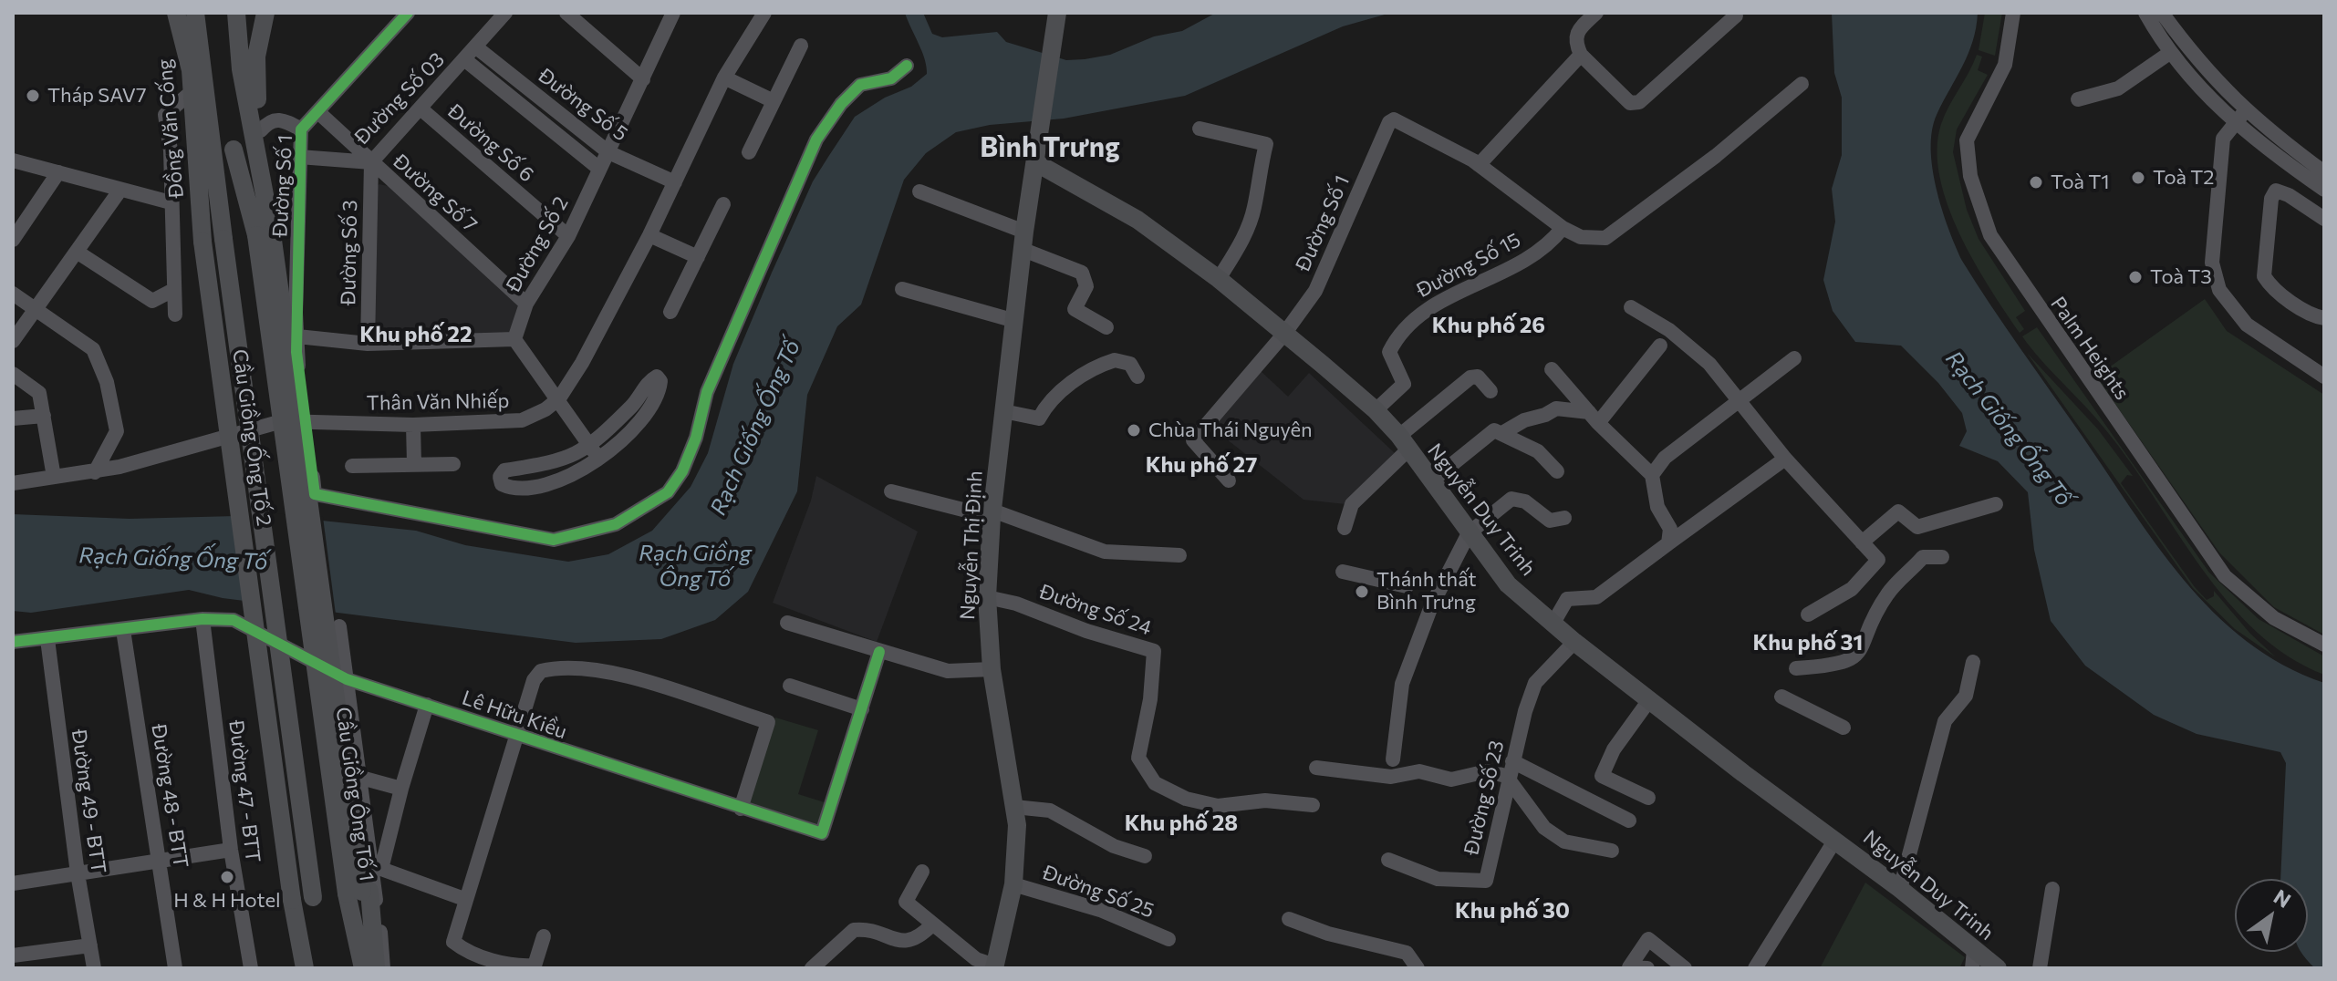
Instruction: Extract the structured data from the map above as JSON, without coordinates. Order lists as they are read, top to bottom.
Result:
{
  "streets": {
    "main road": [
      "Đồng Văn Cống",
      "Cầu Giồng Ống Tố 2",
      "Nguyễn Duy Trinh",
      "Nguyễn Thị Định"
    ],
    "street": [
      "Đường Số 03",
      "Đường Số 5",
      "Đường Số 6",
      "Đường Số 1",
      "Đường Số 7",
      "Đường Số 2",
      "Đường Số 3",
      "Đường Số 15",
      "Palm Heights",
      "Thân Văn Nhiếp",
      "Đường Số 24",
      "Lê Hữu Kiều",
      "Đường 47 - BTT",
      "Đường 48 - BTT",
      "Đường Số 23",
      "Đường 49 - BTT",
      "Đường Số 25"
    ]
  },
  "crossings": [
    ["Đường Số 03", "Đường Số 5"],
    ["Đường Số 03", "Đường Số 6"],
    ["Đường Số 03", "Đường Số 1"],
    ["Đường Số 03", "Đường Số 7"],
    ["Đường Số 03", "Đường Số 3"],
    ["Đường Số 5", "Đường Số 2"],
    ["Đường Số 5", "Thân Văn Nhiếp"],
    ["Đồng Văn Cống", "Cầu Giồng Ống Tố 2"],
    ["Đường Số 6", "Đường Số 2"],
    ["Đường Số 1", "Đường Số 7"],
    ["Đường Số 1", "Thân Văn Nhiếp"],
    ["Đường Số 1", "Nguyễn Duy Trinh"],
    ["Đường Số 7", "Đường Số 2"],
    ["Đường Số 7", "Đường Số 3"],
    ["Đường Số 15", "Nguyễn Duy Trinh"],
    ["Nguyễn Duy Trinh", "Nguyễn Thị Định"],
    ["Nguyễn Duy Trinh", "Đường Số 23"],
    ["Nguyễn Thị Định", "Đường Số 24"],
    ["Nguyễn Thị Định", "Đường Số 25"],
    ["Lê Hữu Kiều", "Đường 47 - BTT"],
    ["Lê Hữu Kiều", "Đường 48 - BTT"],
    ["Lê Hữu Kiều", "Đường 49 - BTT"]
  ],
  "districts": [
    "Bình Trưng",
    "Khu phố 26",
    "Khu phố 22",
    "Khu phố 27",
    "Khu phố 31",
    "Khu phố 28",
    "Khu phố 30"
  ],
  "water": ["Rạch Giống Ống Tố", "Rạch Giồng Ông Tố"],
  "places": [
    "Tháp SAV7",
    "Toà T2",
    "Toà T1",
    "Toà T3",
    "Chùa Thái Nguyên",
    "Thánh thất Bình Trưng",
    "H & H Hotel"
  ],
  "north": "top right"
}
